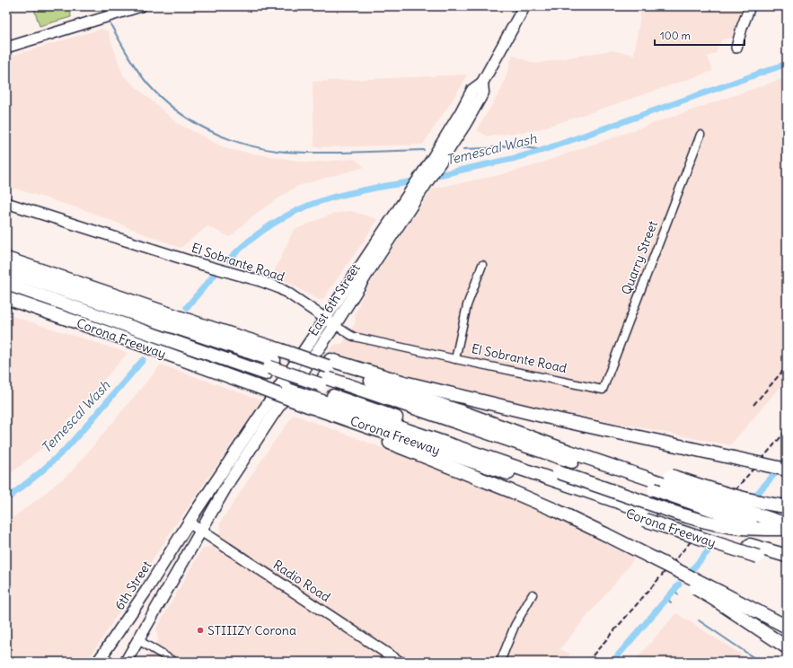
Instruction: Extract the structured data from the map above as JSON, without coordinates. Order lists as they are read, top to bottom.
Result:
{
  "streets": {
    "highway": ["Corona Freeway"],
    "main road": ["East 6th Street", "6th Street"],
    "street": ["Quarry Street", "El Sobrante Road", "Radio Road"]
  },
  "crossings": [
    ["Quarry Street", "El Sobrante Road"],
    ["El Sobrante Road", "East 6th Street"],
    ["East 6th Street", "Radio Road"],
    ["East 6th Street", "6th Street"],
    ["Radio Road", "6th Street"]
  ],
  "water": ["Temescal Wash"],
  "places": ["STIIIZY Corona"],
  "scale_bar": "100 m"
}
